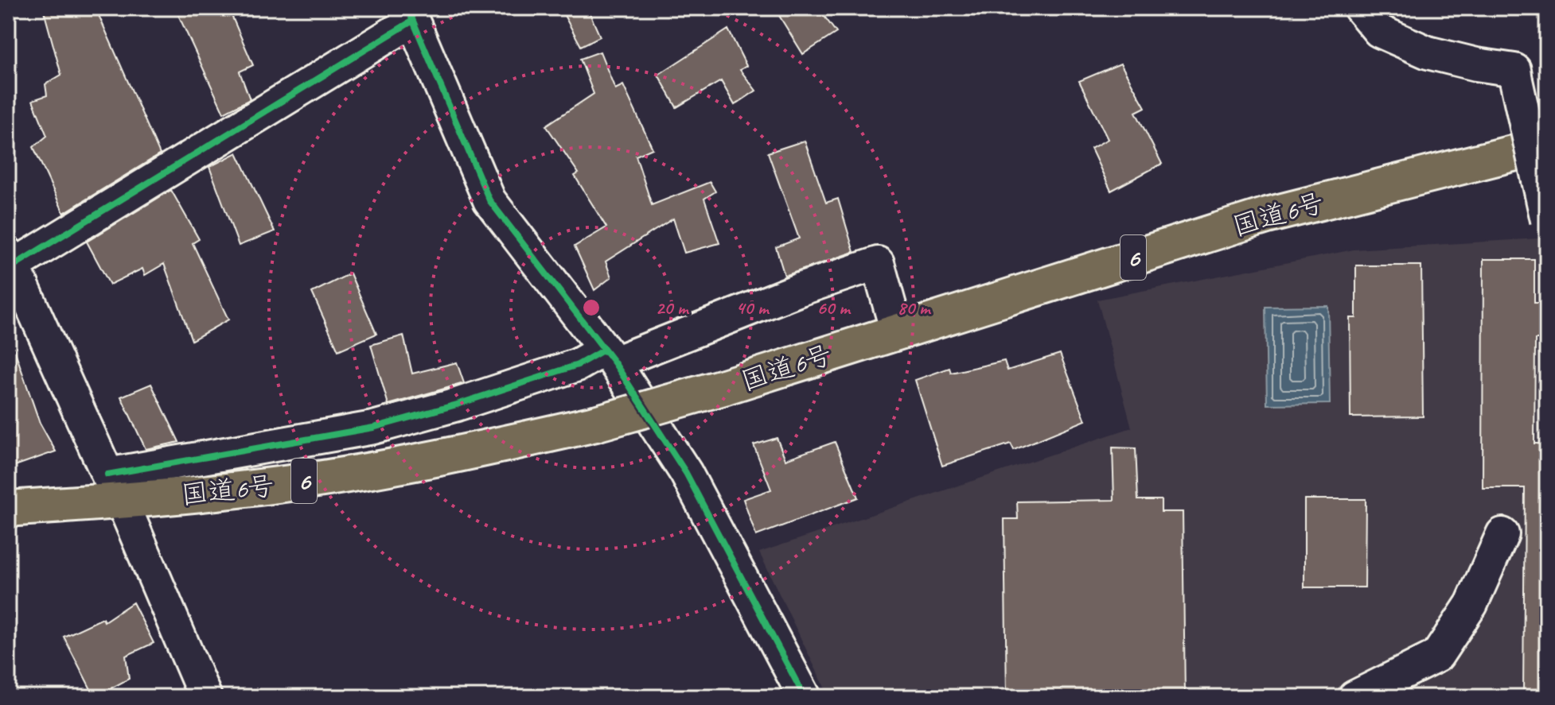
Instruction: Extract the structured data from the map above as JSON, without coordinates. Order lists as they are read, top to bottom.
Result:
{
  "streets": {
    "highway": ["国道6号", "6"]
  },
  "rings": [
    "20 m",
    "40 m",
    "60 m",
    "80 m"
  ]
}
